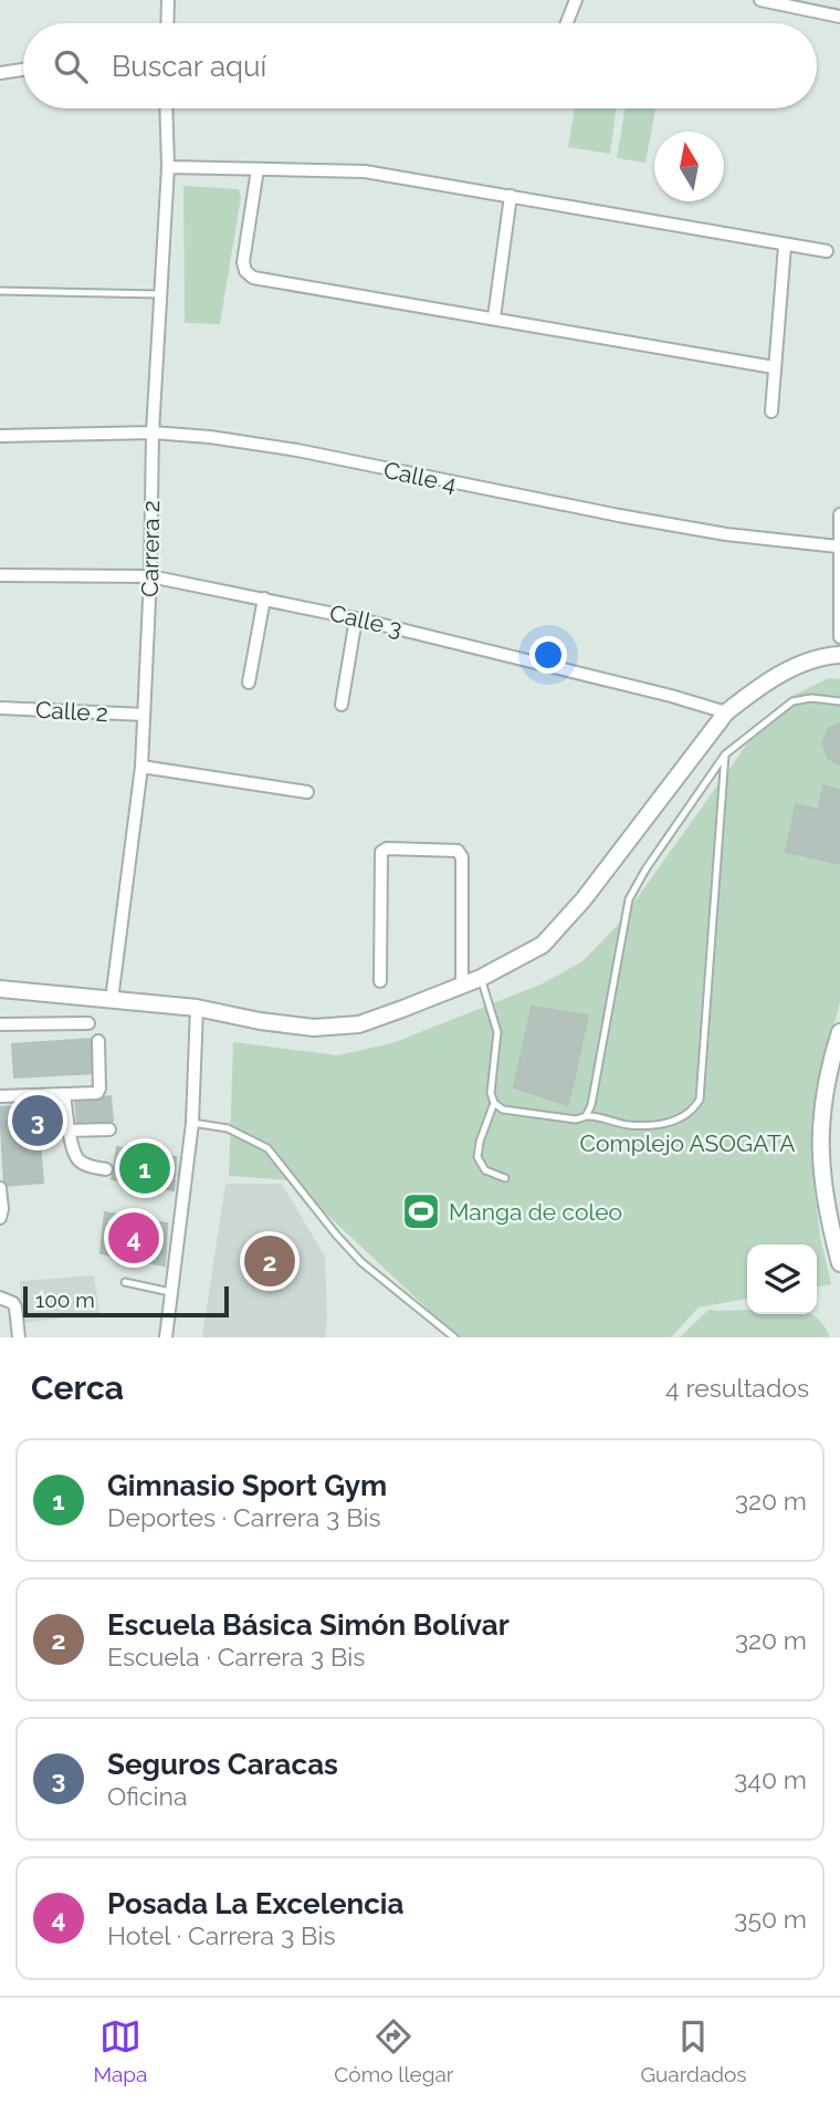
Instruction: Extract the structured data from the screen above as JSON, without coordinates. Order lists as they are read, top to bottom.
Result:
{
  "streets": {
    "street": [
      "Calle 4",
      "Carrera 2",
      "Calle 3",
      "Calle 2"
    ]
  },
  "crossings": [
    ["Calle 4", "Carrera 2"],
    ["Carrera 2", "Calle 3"],
    ["Carrera 2", "Calle 2"]
  ],
  "parks": ["Complejo ASOGATA"],
  "places": {
    "sports": ["Manga de coleo"]
  },
  "scale_bar": "100 m",
  "north": "top",
  "page": {
    "search": "Buscar aquí",
    "pins": [
      "3",
      "1",
      "4",
      "2"
    ],
    "scale": "100 m",
    "heading": ["Cerca", "4 resultados"],
    "list": [
      {
        "mark": "1",
        "name": "Gimnasio Sport Gym",
        "note": "Deportes · Carrera 3 Bis",
        "value": "320 m"
      },
      {
        "mark": "2",
        "name": "Escuela Básica Simón Bolívar",
        "note": "Escuela · Carrera 3 Bis",
        "value": "320 m"
      },
      {
        "mark": "3",
        "name": "Seguros Caracas",
        "note": "Oficina",
        "value": "340 m"
      },
      {
        "mark": "4",
        "name": "Posada La Excelencia",
        "note": "Hotel · Carrera 3 Bis",
        "value": "350 m"
      }
    ],
    "nav": ["Mapa", "Cómo llegar", "Guardados"]
  }
}
